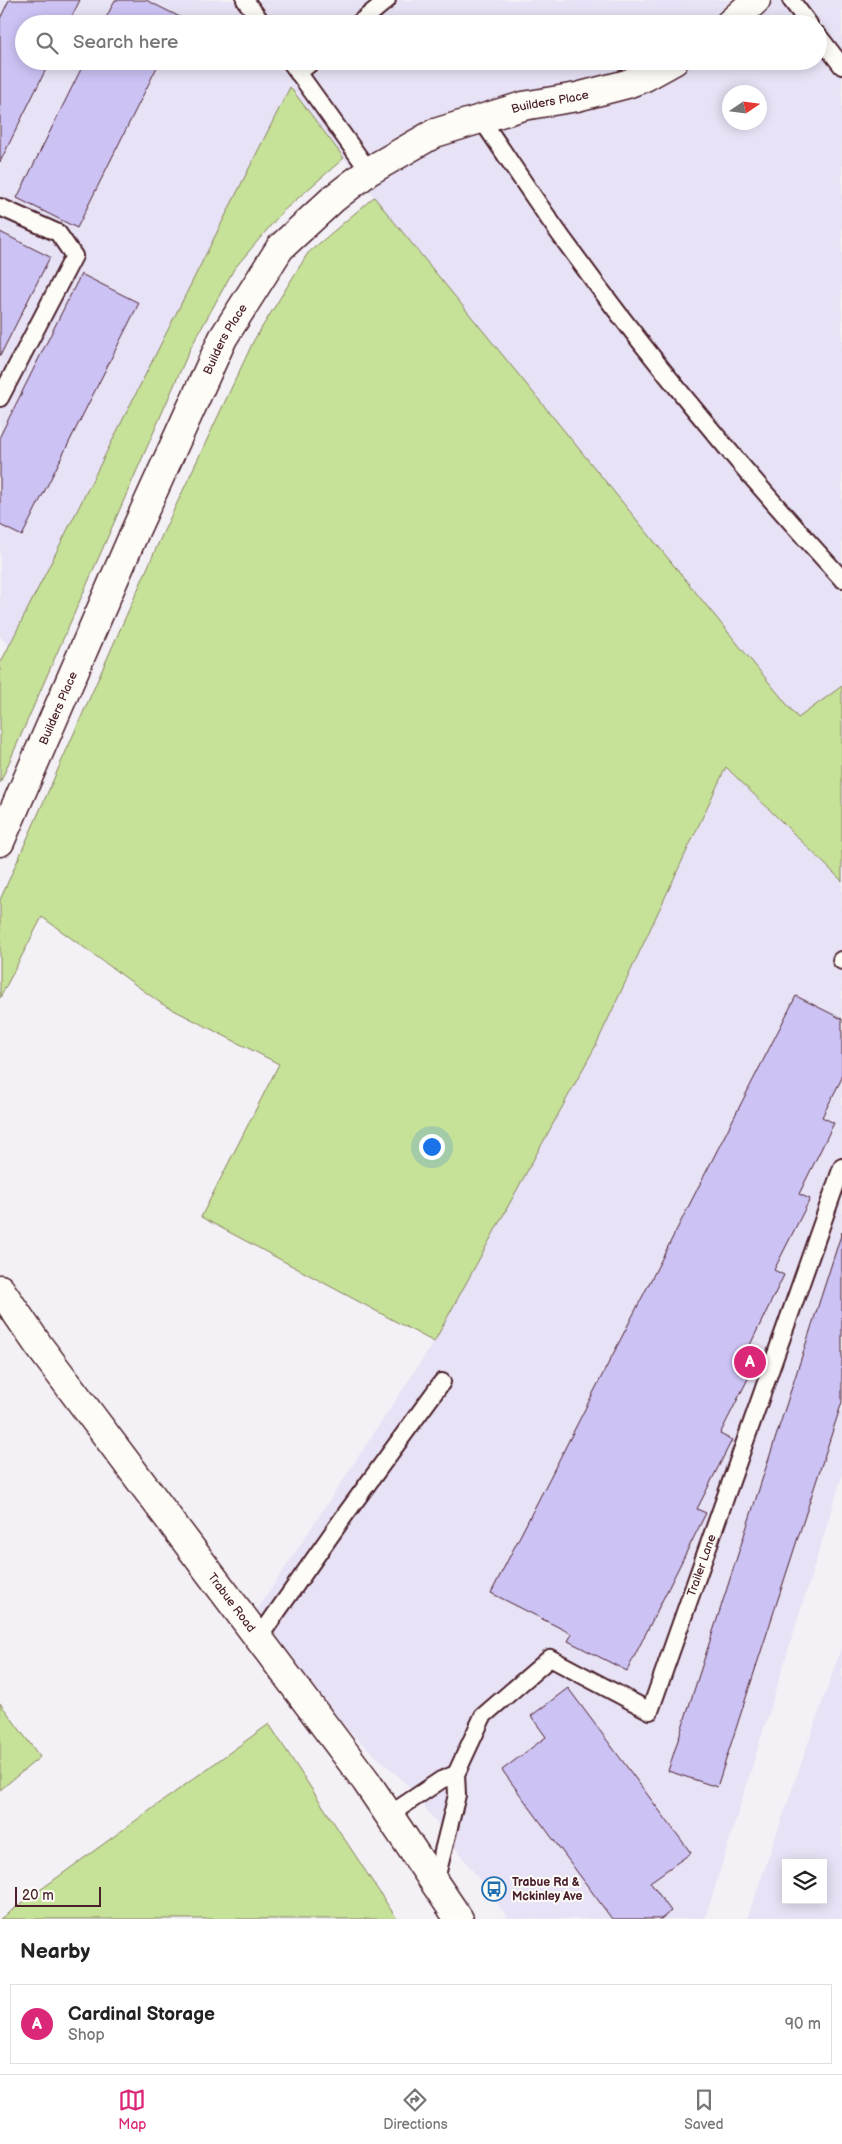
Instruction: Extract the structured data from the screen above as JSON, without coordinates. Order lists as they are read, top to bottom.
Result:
{
  "streets": {
    "street": ["Builders Place", "Trabue Road"],
    "lane": ["Trailer Lane"]
  },
  "crossings": [
    ["Trailer Lane", "Trabue Road"]
  ],
  "places": {
    "bus stop": ["Trabue Rd & Mckinley Ave"]
  },
  "scale_bar": "20 m",
  "north": "right",
  "page": {
    "search": "Search here",
    "pins": "A",
    "scale": "20 m",
    "heading": "Nearby",
    "list": [
      {
        "mark": "A",
        "name": "Cardinal Storage",
        "note": "Shop",
        "value": "90 m"
      }
    ],
    "nav": ["Map", "Directions", "Saved"]
  }
}
